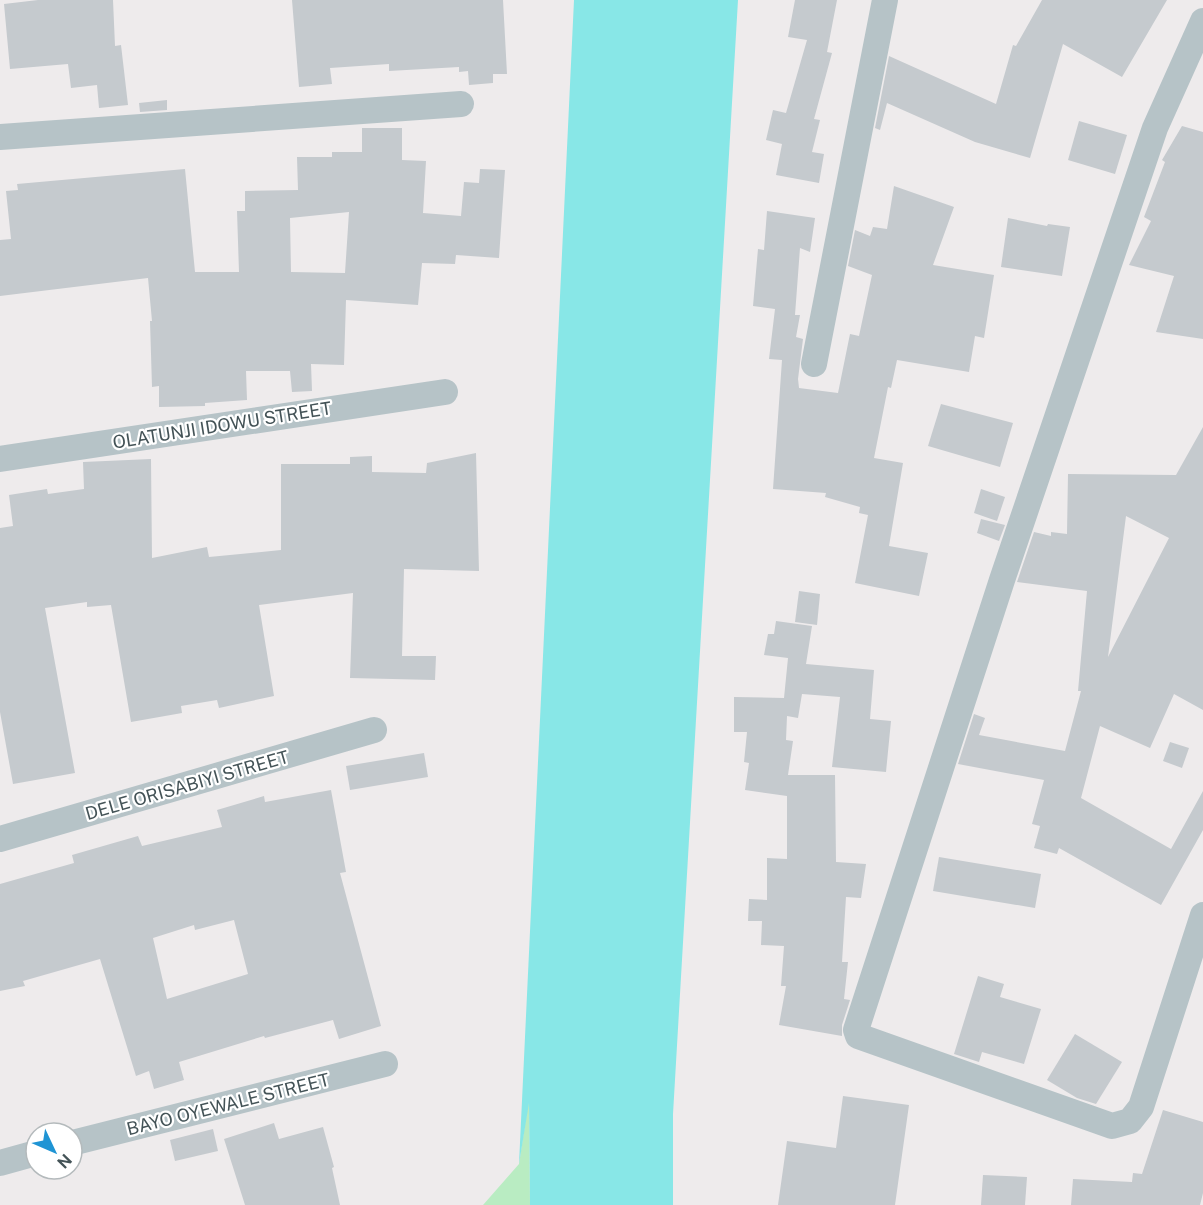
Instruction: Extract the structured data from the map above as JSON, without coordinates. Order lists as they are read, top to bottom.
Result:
{
  "streets": {
    "street": ["OLATUNJI IDOWU STREET", "DELE ORISABIYI STREET", "BAYO OYEWALE STREET"]
  },
  "north": "bottom right"
}
